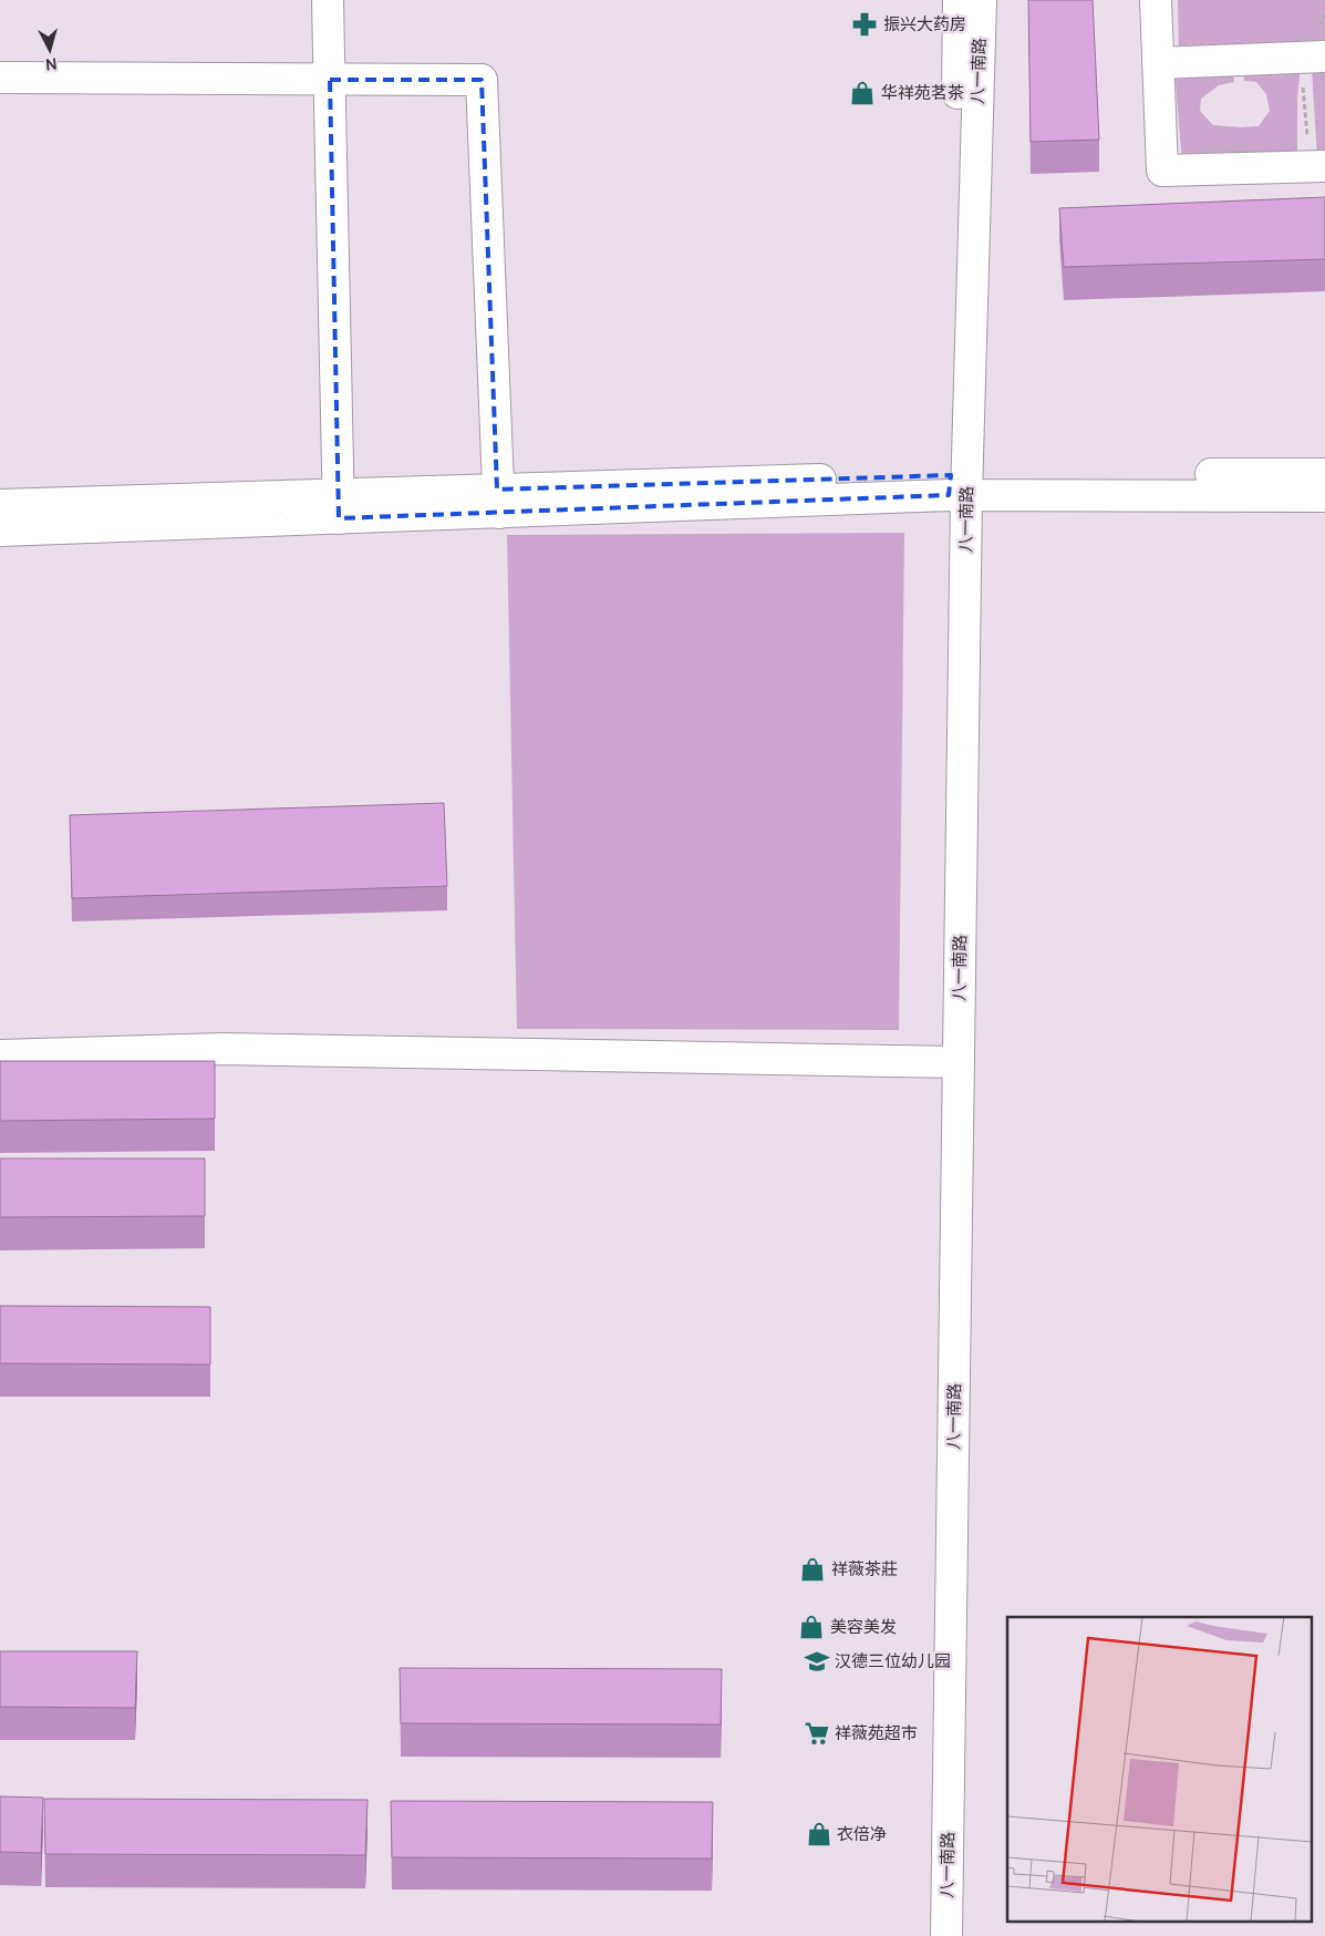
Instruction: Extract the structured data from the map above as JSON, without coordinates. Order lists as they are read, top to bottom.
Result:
{
  "streets": {
    "main road": ["八一南路"]
  },
  "places": {
    "pharmacy": ["振兴大药房"],
    "shop": [
      "华祥苑茗茶",
      "祥薇茶莊",
      "美容美发",
      "衣倍净"
    ],
    "school or university": ["汉德三位幼儿园"],
    "supermarket": ["祥薇苑超市"]
  },
  "north": "bottom"
}
